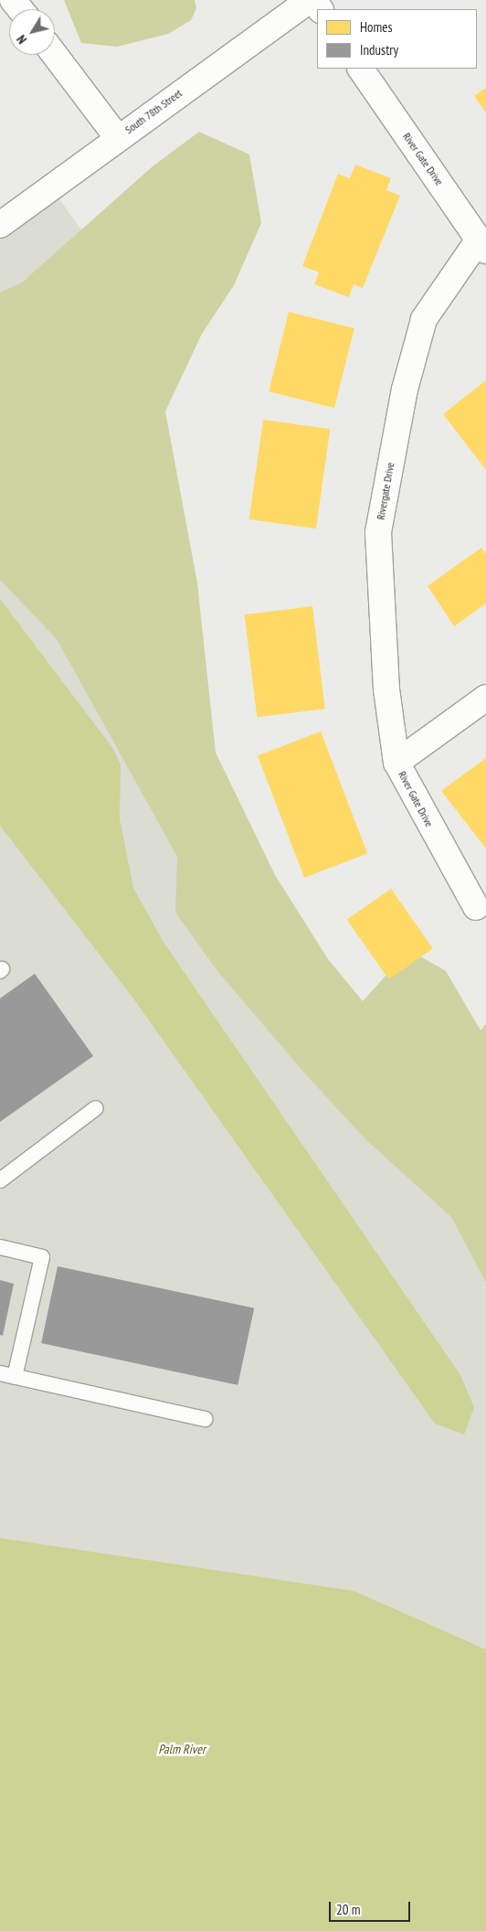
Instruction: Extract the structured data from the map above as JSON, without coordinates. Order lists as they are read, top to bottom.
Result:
{
  "streets": {
    "main road": ["South 78th Street", "River Gate Drive", "Rivergate Drive"]
  },
  "crossings": [
    ["River Gate Drive", "Rivergate Drive"]
  ],
  "water": ["Palm River"],
  "legend": ["Homes", "Industry"],
  "scale_bar": "20 m",
  "north": "bottom left"
}
